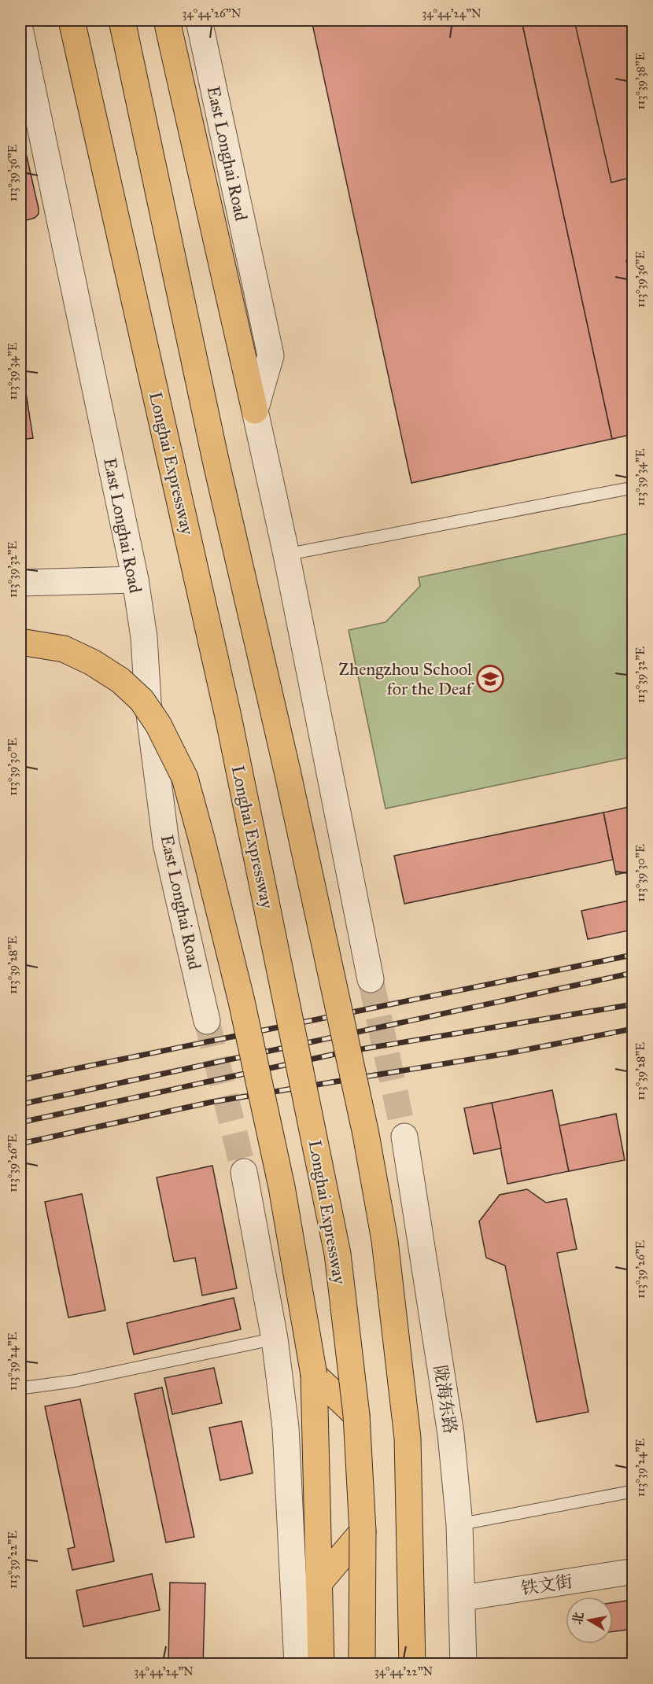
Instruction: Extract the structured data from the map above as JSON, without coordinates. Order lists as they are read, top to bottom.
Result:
{
  "streets": {
    "highway": ["Longhai Expressway"],
    "street": ["East Longhai Road", "陇海东路", "铁文街"]
  },
  "crossings": [
    ["陇海东路", "铁文街"]
  ],
  "places": {
    "school or university": ["Zhengzhou School for the Deaf"]
  },
  "north": "left",
  "coordinates": [
    "34°44'26\"N",
    "34°44'24\"N",
    "113°39'38\"E",
    "113°39'36\"E",
    "113°39'34\"E",
    "113°39'32\"E",
    "113°39'30\"E",
    "113°39'28\"E",
    "113°39'26\"E",
    "113°39'24\"E",
    "113°39'22\"E",
    "34°44'22\"N"
  ]
}
